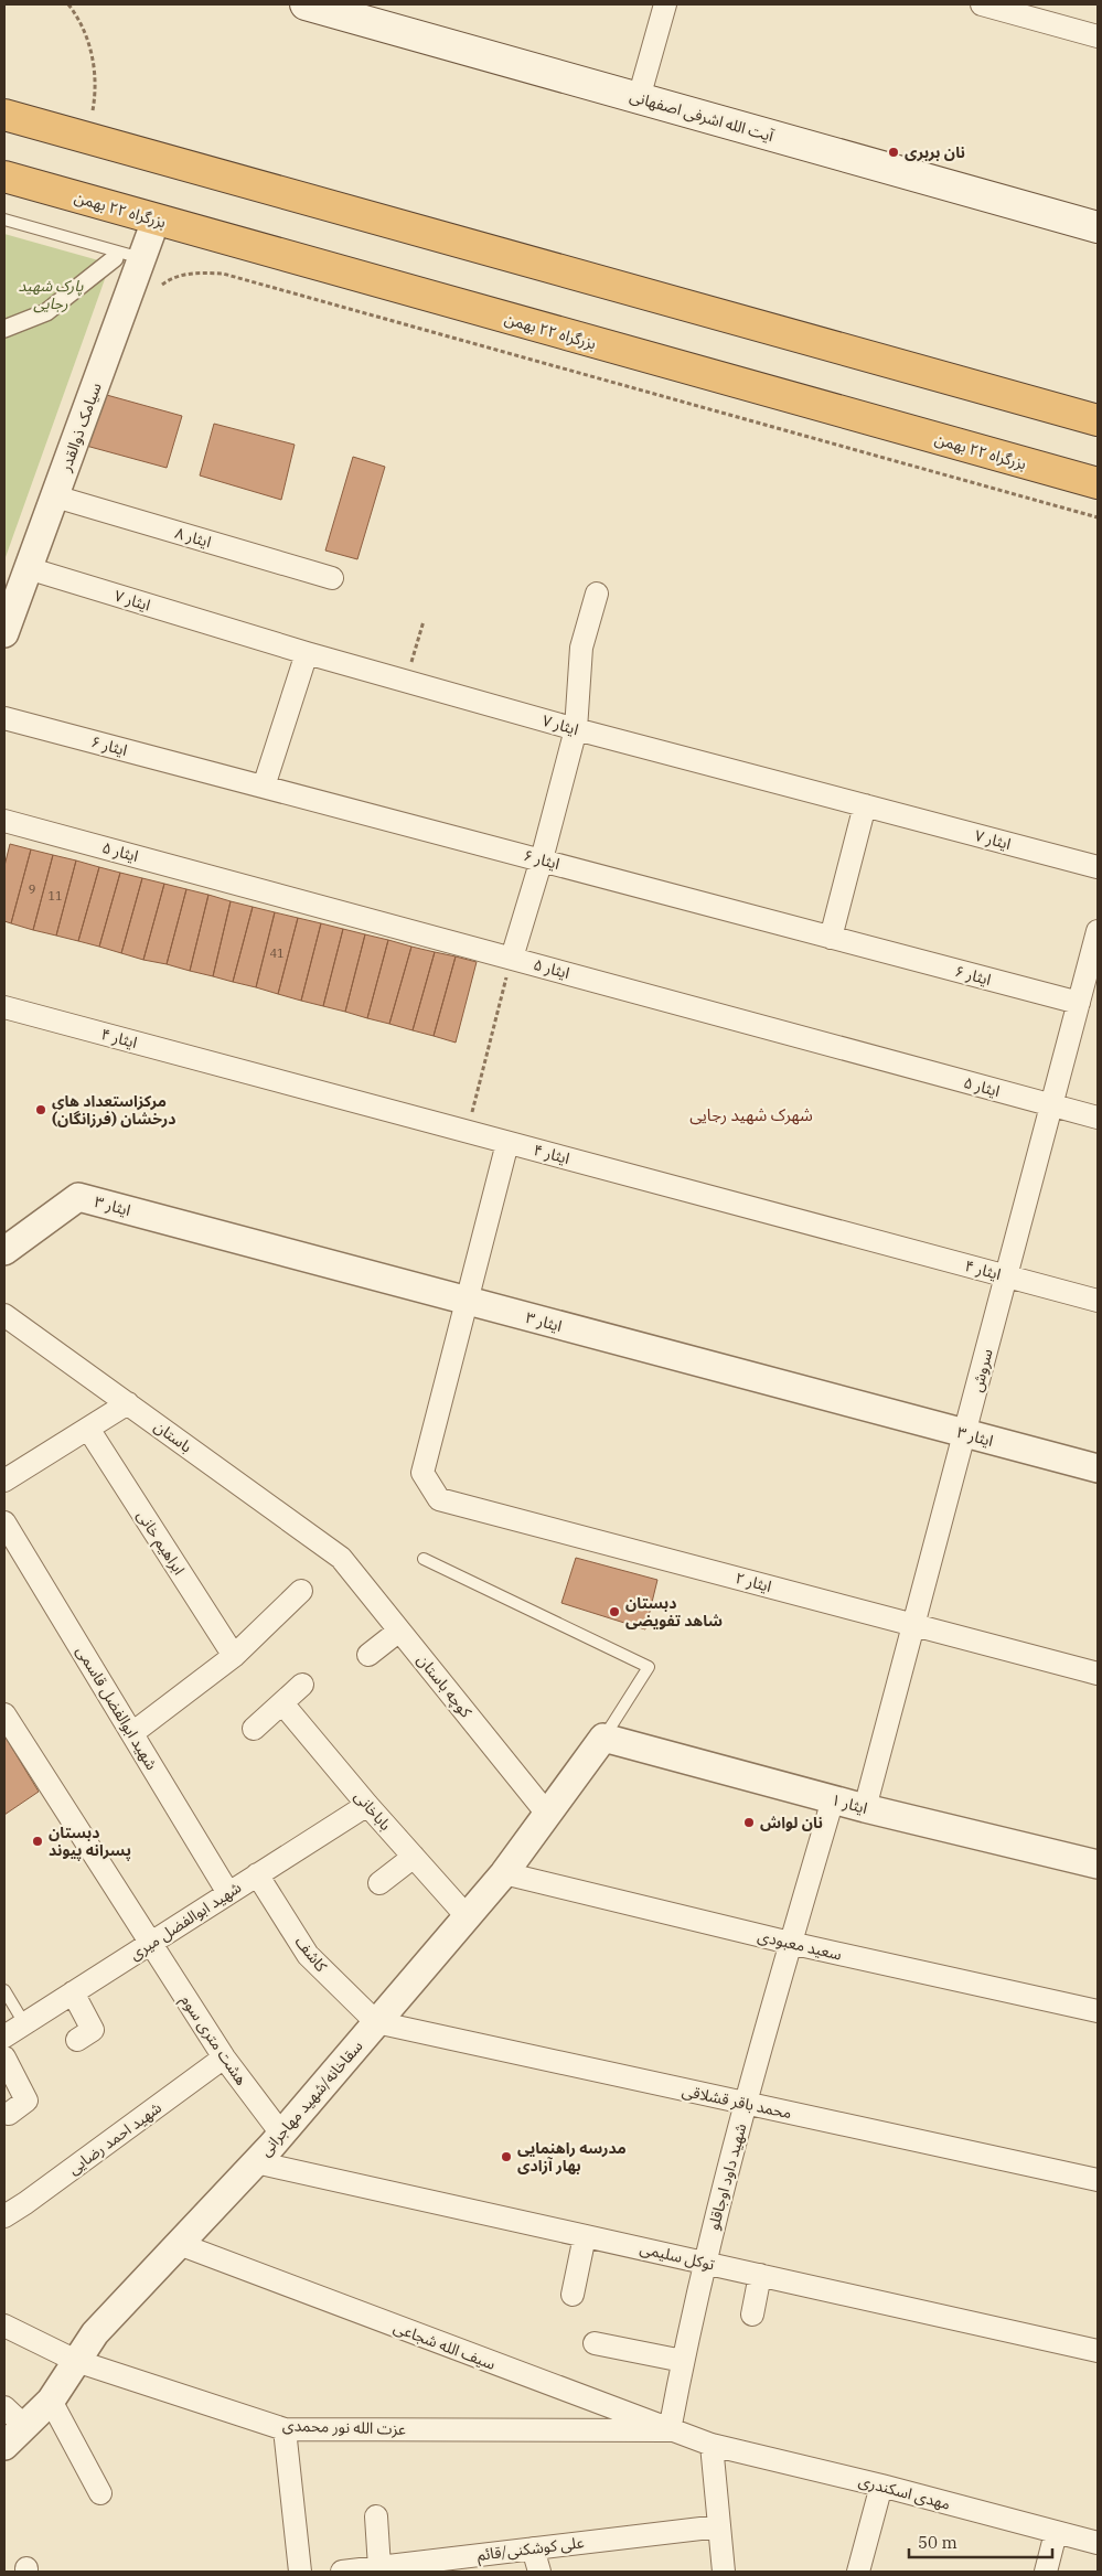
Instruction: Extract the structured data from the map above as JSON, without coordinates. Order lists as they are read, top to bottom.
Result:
{
  "streets": {
    "highway": ["بزرگراه ۲۲ بهمن"],
    "main road": ["آیت الله اشرفی اصفهانی"],
    "street": [
      "سیامک ذوالقدر",
      "ایثار ۸",
      "ایثار ۷",
      "ایثار ۶",
      "ایثار ۵",
      "ایثار ۴",
      "ایثار ۳",
      "سروش",
      "باستان",
      "ابراهیم خانی",
      "ایثار ۲",
      "کوچه باستان",
      "شهید ابوالفضل قاسمی",
      "ایثار ۱",
      "باباخانی",
      "شهید ابوالفضل میری",
      "سعید معبودی",
      "کاشف",
      "هشت متری سوم",
      "سقاخانه/شهید مهاجرانی",
      "محمد باقر قشلاقی",
      "شهید احمد رضایی",
      "شهید داود اوجاقلو",
      "توکل سلیمی",
      "سیف الله شجاعی",
      "عزت الله نور محمدی",
      "مهدی اسکندری",
      "علی کوشکنی/قائم"
    ]
  },
  "crossings": [
    ["بزرگراه ۲۲ بهمن", "سیامک ذوالقدر"],
    ["سیامک ذوالقدر", "ایثار ۸"],
    ["سیامک ذوالقدر", "ایثار ۷"],
    ["ایثار ۶", "سروش"],
    ["ایثار ۵", "سروش"],
    ["ایثار ۴", "سروش"],
    ["ایثار ۳", "سروش"],
    ["ایثار ۳", "ایثار ۲"],
    ["سروش", "ایثار ۲"],
    ["سروش", "ایثار ۱"],
    ["باستان", "کوچه باستان"],
    ["کوچه باستان", "سقاخانه/شهید مهاجرانی"],
    ["شهید ابوالفضل قاسمی", "شهید ابوالفضل میری"],
    ["ایثار ۱", "سقاخانه/شهید مهاجرانی"],
    ["ایثار ۱", "شهید داود اوجاقلو"],
    ["باباخانی", "شهید ابوالفضل میری"],
    ["باباخانی", "سقاخانه/شهید مهاجرانی"],
    ["شهید ابوالفضل میری", "کاشف"],
    ["شهید ابوالفضل میری", "هشت متری سوم"],
    ["سعید معبودی", "سقاخانه/شهید مهاجرانی"],
    ["سعید معبودی", "شهید داود اوجاقلو"],
    ["کاشف", "سقاخانه/شهید مهاجرانی"],
    ["کاشف", "محمد باقر قشلاقی"],
    ["هشت متری سوم", "سقاخانه/شهید مهاجرانی"],
    ["هشت متری سوم", "شهید احمد رضایی"],
    ["سقاخانه/شهید مهاجرانی", "محمد باقر قشلاقی"],
    ["سقاخانه/شهید مهاجرانی", "توکل سلیمی"],
    ["سقاخانه/شهید مهاجرانی", "سیف الله شجاعی"],
    ["سقاخانه/شهید مهاجرانی", "عزت الله نور محمدی"],
    ["محمد باقر قشلاقی", "شهید داود اوجاقلو"],
    ["شهید داود اوجاقلو", "توکل سلیمی"],
    ["شهید داود اوجاقلو", "سیف الله شجاعی"],
    ["شهید داود اوجاقلو", "عزت الله نور محمدی"],
    ["سیف الله شجاعی", "عزت الله نور محمدی"],
    ["سیف الله شجاعی", "مهدی اسکندری"]
  ],
  "districts": ["شهرک شهید رجایی"],
  "parks": ["پارک شهید رجایی"],
  "places": [
    "نان بربری",
    "مرکزاستعداد های درخشان (فرزانگان)",
    "دبستان شاهد تفویضی",
    "نان لواش",
    "دبستان پسرانه پیوند",
    "مدرسه راهنمایی بهار آزادی"
  ],
  "house_numbers": ["9", "11", "41"],
  "scale_bar": "50 m"
}
